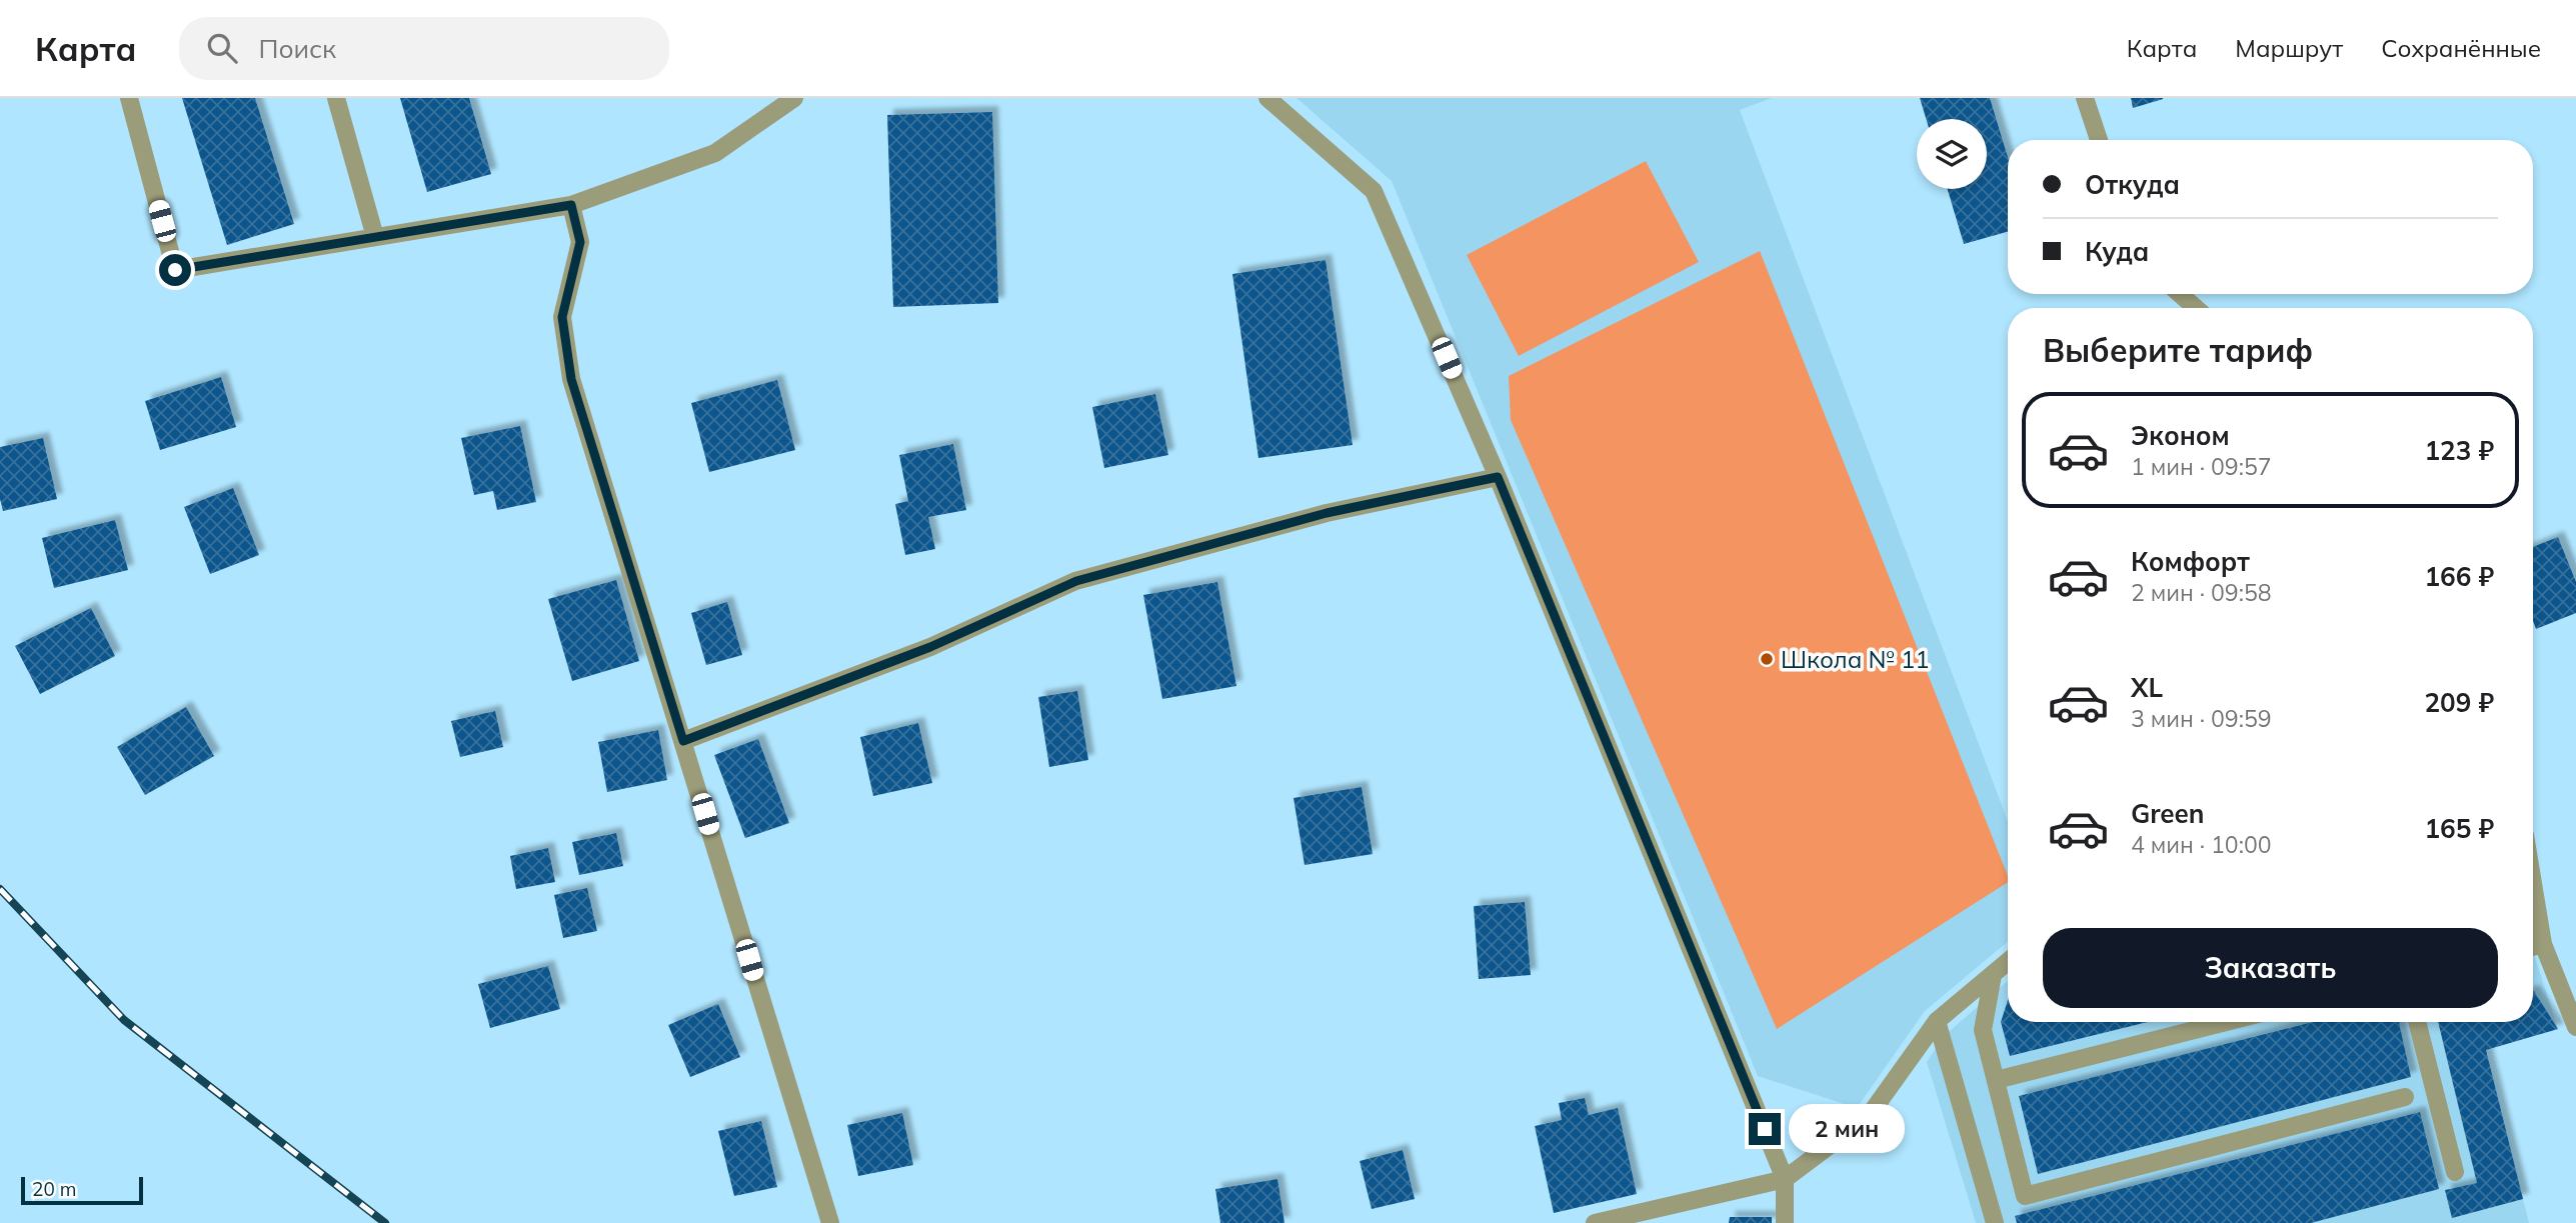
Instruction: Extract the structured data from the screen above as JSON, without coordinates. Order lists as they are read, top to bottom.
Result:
{
  "places": ["Школа № 11"],
  "scale_bar": "20 m",
  "page": {
    "header": "Карта",
    "search": "Поиск",
    "nav": ["Карта", "Маршрут", "Сохранённые"],
    "banner": ["Откуда", "Куда"],
    "heading": "Выберите тариф",
    "list": [
      {
        "name": "Эконом",
        "note": "1 мин · 09:57",
        "value": "123 ₽"
      },
      {
        "name": "Комфорт",
        "note": "2 мин · 09:58",
        "value": "166 ₽"
      },
      {
        "name": "XL",
        "note": "3 мин · 09:59",
        "value": "209 ₽"
      },
      {
        "name": "Green",
        "note": "4 мин · 10:00",
        "value": "165 ₽"
      }
    ],
    "buttons": "Заказать",
    "bubble": "2 мин",
    "scale": "20 m"
  }
}
